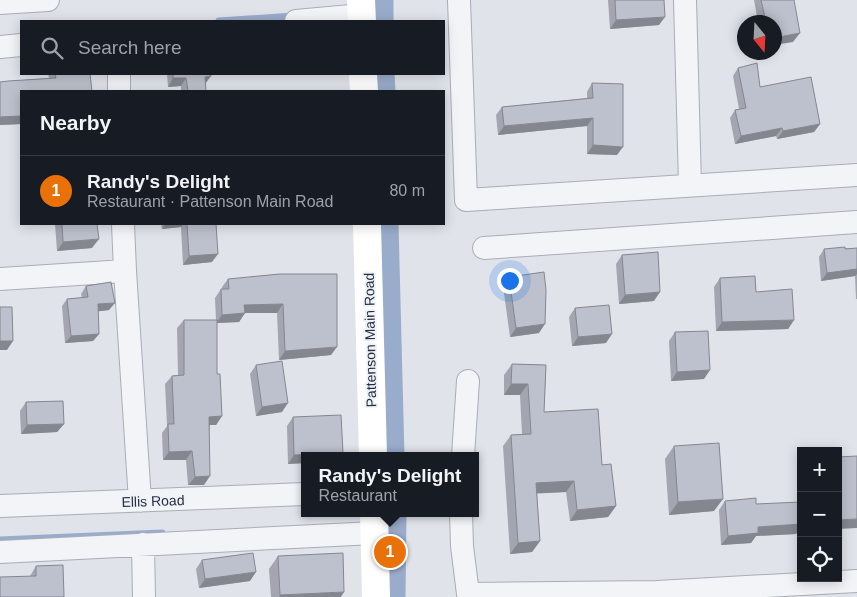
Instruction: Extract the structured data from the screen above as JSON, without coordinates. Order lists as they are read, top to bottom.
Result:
{
  "streets": {
    "street": ["Pattenson Main Road", "Ellis Road"]
  },
  "north": "bottom",
  "page": {
    "search": "Search here",
    "heading": "Nearby",
    "list": [
      {
        "mark": "1",
        "name": "Randy's Delight",
        "note": "Restaurant · Pattenson Main Road",
        "value": "80 m"
      }
    ],
    "map_buttons": ["+", "−"],
    "popup": ["Randy's Delight", "Restaurant"],
    "pins": "1"
  }
}
